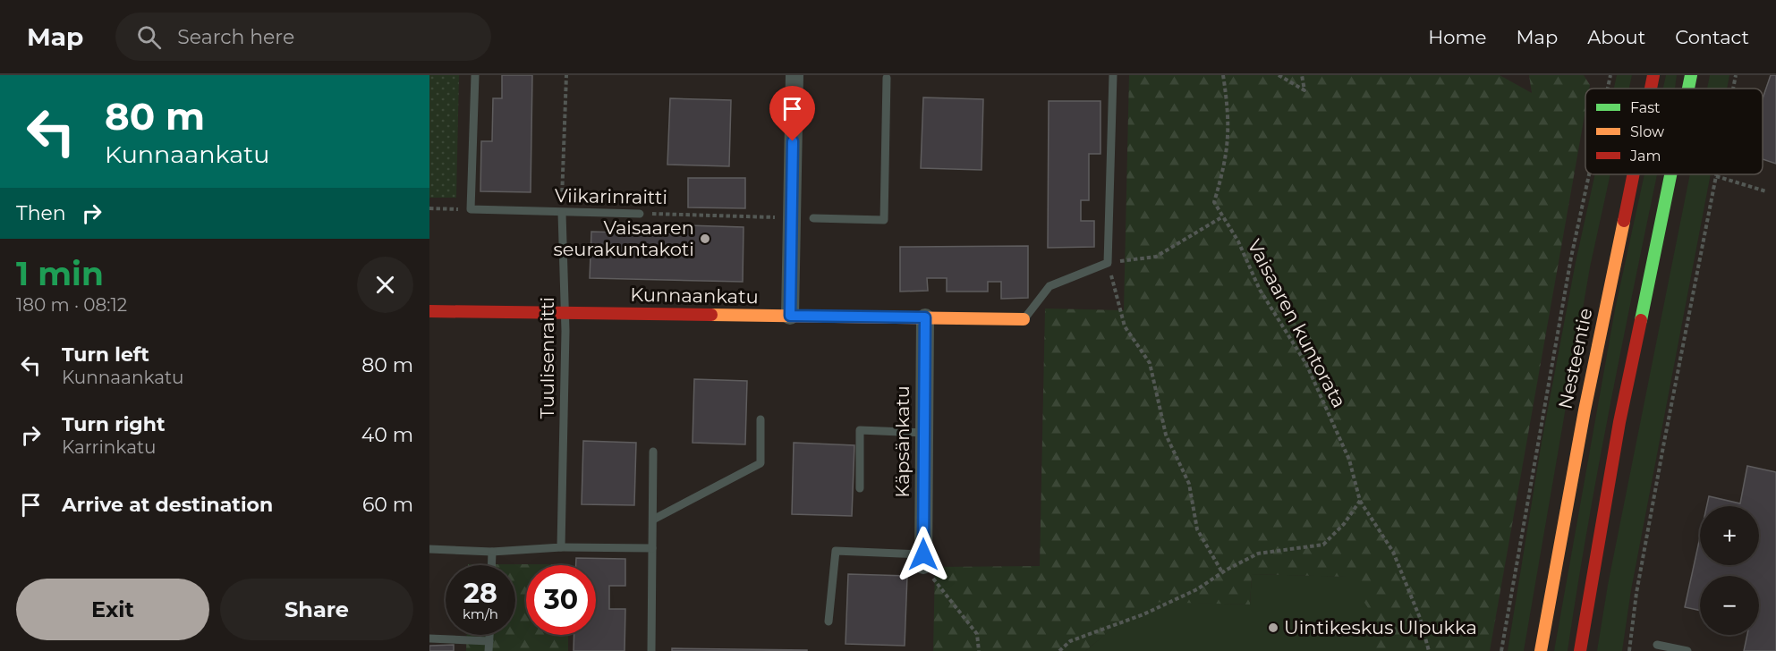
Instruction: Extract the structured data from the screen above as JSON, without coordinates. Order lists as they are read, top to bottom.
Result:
{
  "streets": {
    "main road": ["Kunnaankatu", "Nesteentie"],
    "street": ["Käpsänkatu"],
    "lane": ["Viikarinraitti", "Tuulisenraitti"],
    "path": ["Vaisaaren kuntorata"]
  },
  "crossings": [
    ["Viikarinraitti", "Tuulisenraitti"],
    ["Kunnaankatu", "Tuulisenraitti"],
    ["Kunnaankatu", "Käpsänkatu"]
  ],
  "places": ["Vaisaaren seurakuntakoti", "Uintikeskus Ulpukka"],
  "legend": ["Fast", "Slow", "Jam"],
  "page": {
    "header": "Map",
    "search": "Search here",
    "nav": [
      "Home",
      "Map",
      "About",
      "Contact"
    ],
    "turn": ["80 m", "Kunnaankatu"],
    "then": "Then",
    "heading": ["1 min", "180 m · 08:12"],
    "list": [
      {
        "name": "Turn left",
        "note": "Kunnaankatu",
        "value": "80 m"
      },
      {
        "name": "Turn right",
        "note": "Karrinkatu",
        "value": "40 m"
      },
      {
        "name": "Arrive at destination",
        "value": "60 m"
      }
    ],
    "map_buttons": ["+", "−"],
    "speed": "28 km/h",
    "limit": "30",
    "buttons": ["Exit", "Share"]
  }
}
